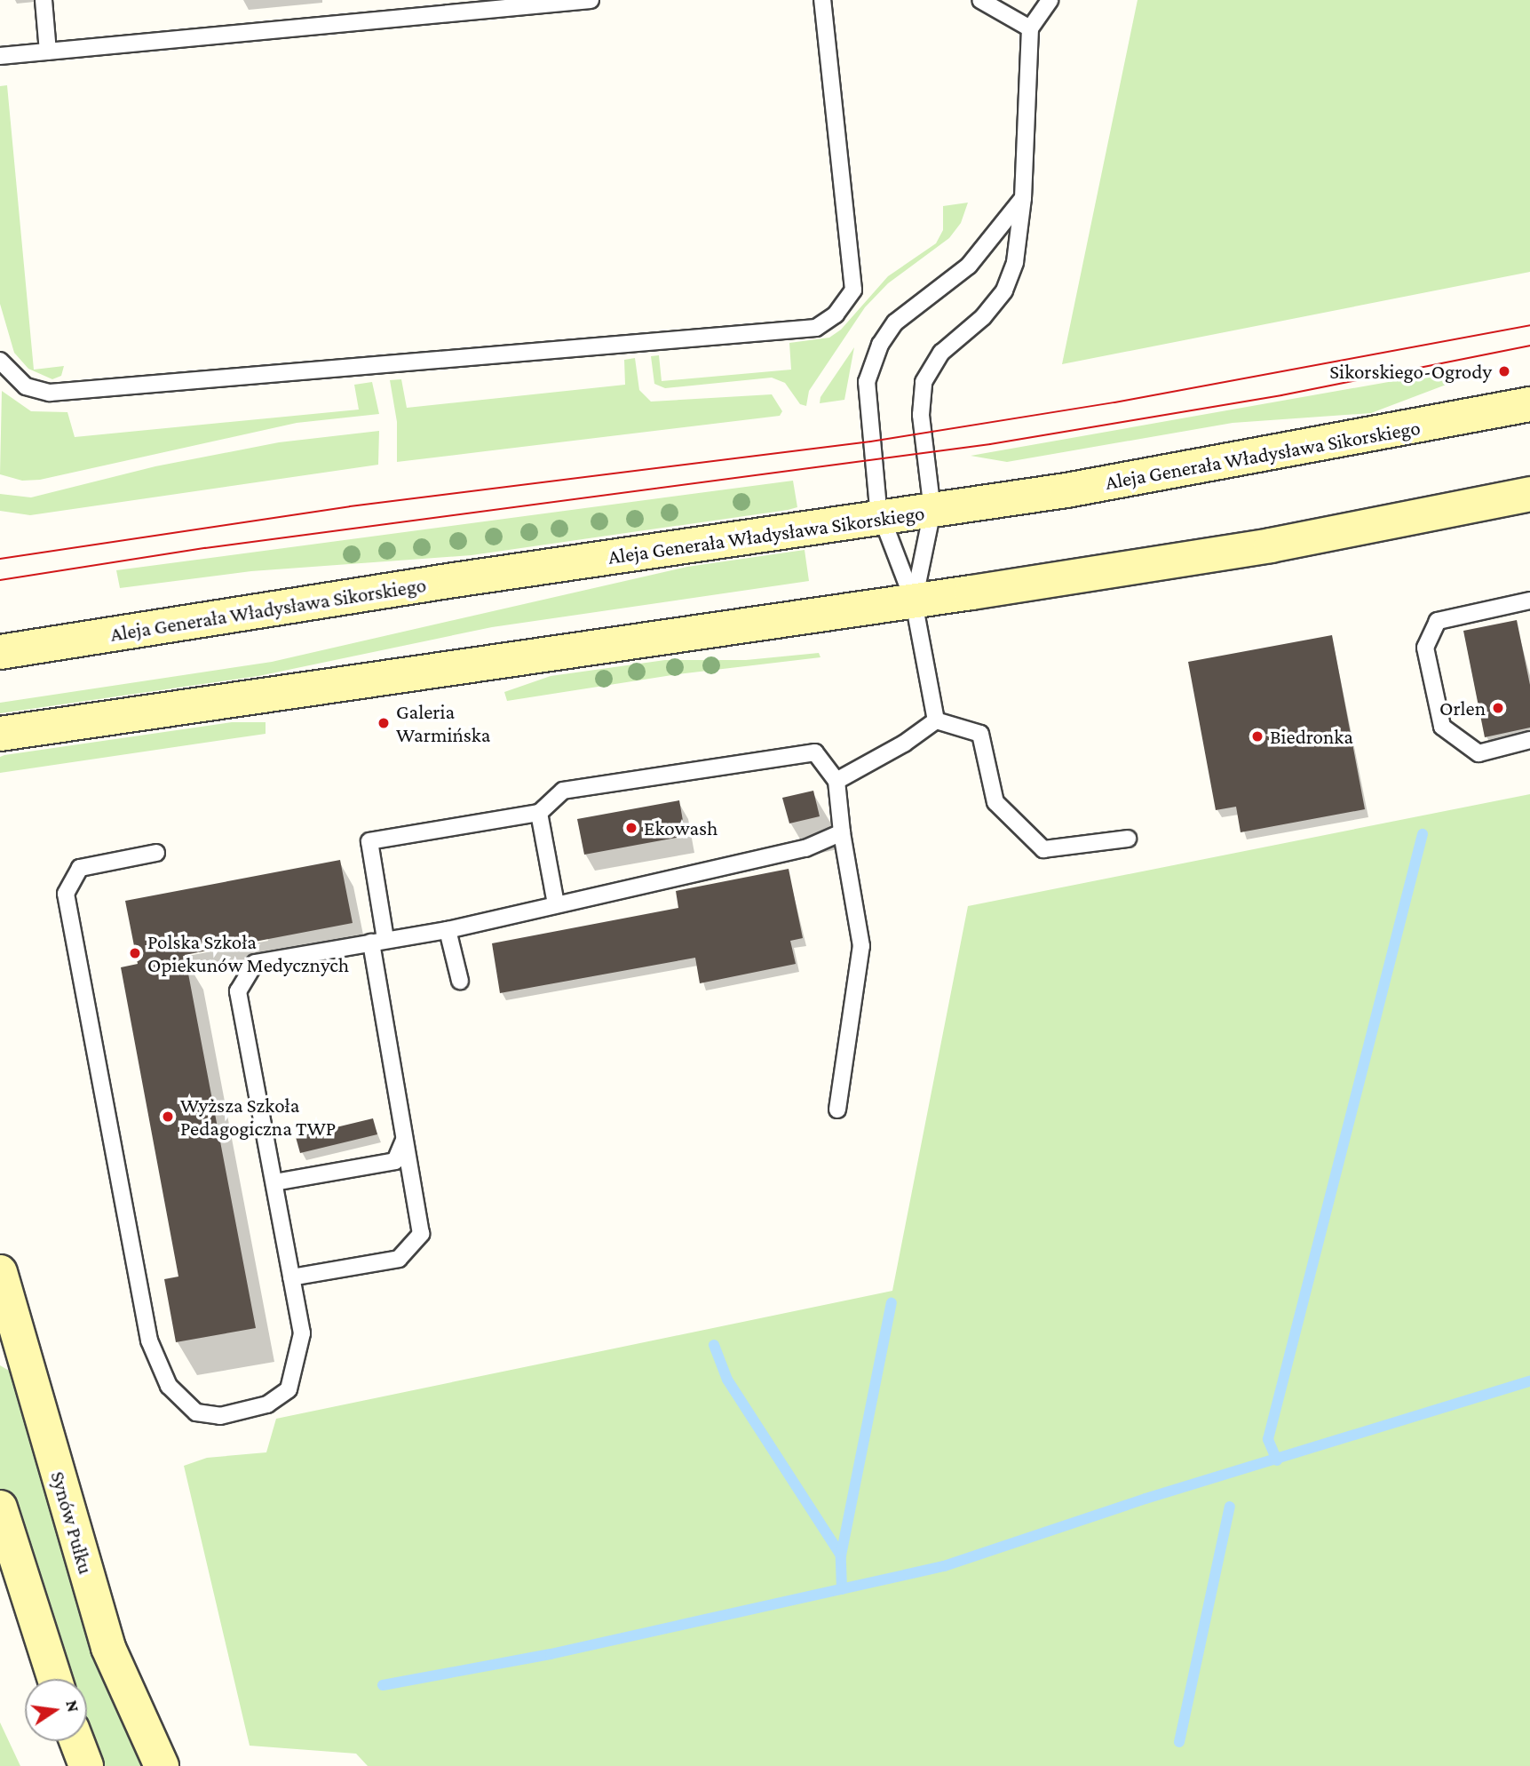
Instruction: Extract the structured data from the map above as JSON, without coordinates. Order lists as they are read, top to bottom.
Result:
{
  "streets": {
    "main road": ["Aleja Generała Władysława Sikorskiego", "Synów Pułku"]
  },
  "places": [
    "Sikorskiego-Ogrody",
    "Orlen",
    "Galeria Warmińska",
    "Biedronka",
    "Ekowash",
    "Polska Szkoła Opiekunów Medycznych",
    "Wyższa Szkoła Pedagogiczna TWP"
  ],
  "north": "right"
}
